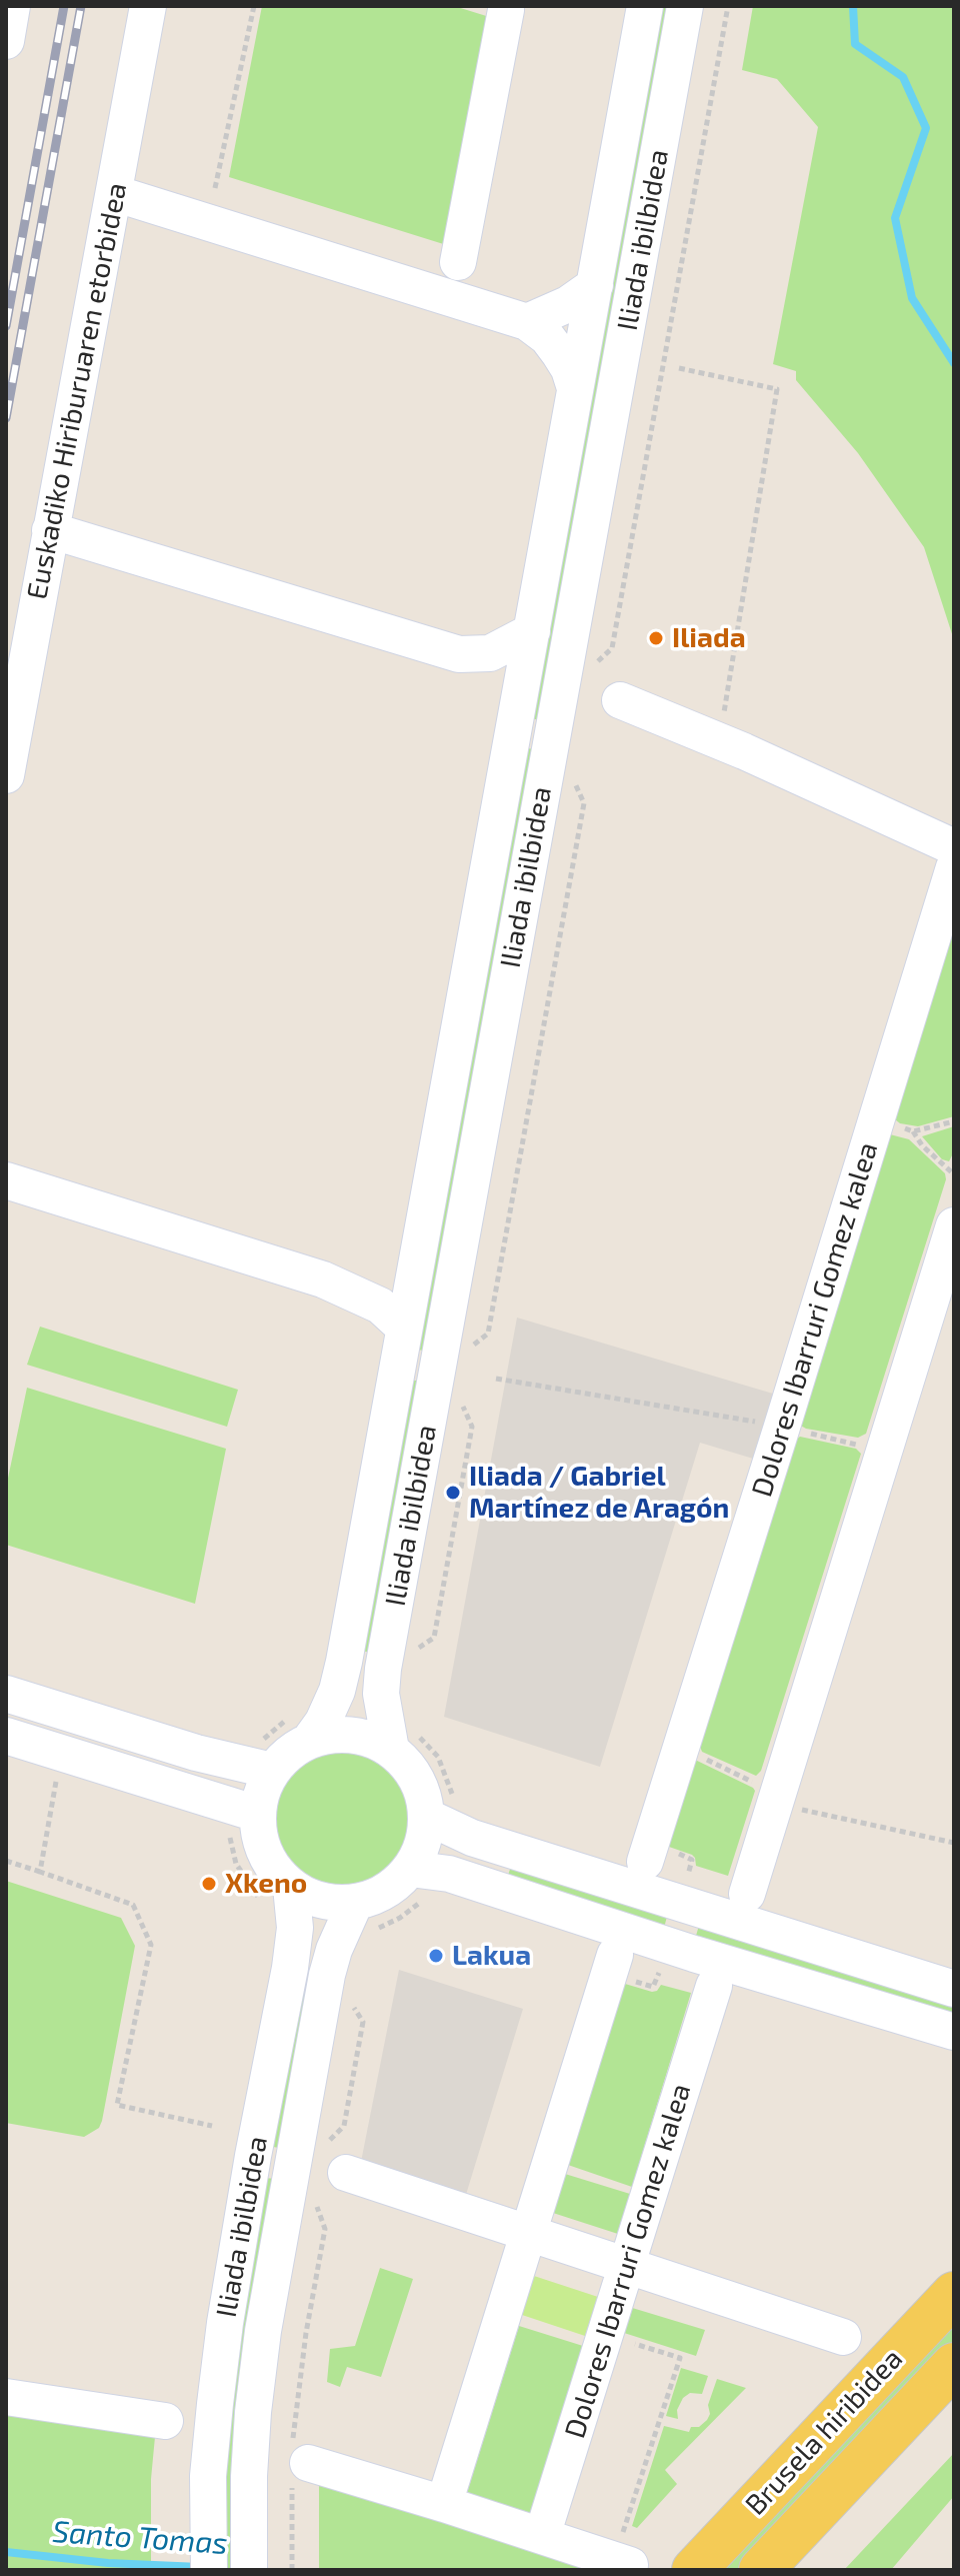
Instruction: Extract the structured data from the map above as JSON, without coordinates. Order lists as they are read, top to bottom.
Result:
{
  "streets": {
    "main road": ["Brusela hiribidea"],
    "street": ["Iliada ibilbidea", "Euskadiko Hiriburuaren etorbidea", "Dolores Ibarruri Gomez kalea"]
  },
  "water": ["Santo Tomas"],
  "places": [
    "Iliada",
    "Iliada / Gabriel Martínez de Aragón",
    "Xkeno",
    "Lakua"
  ]
}
